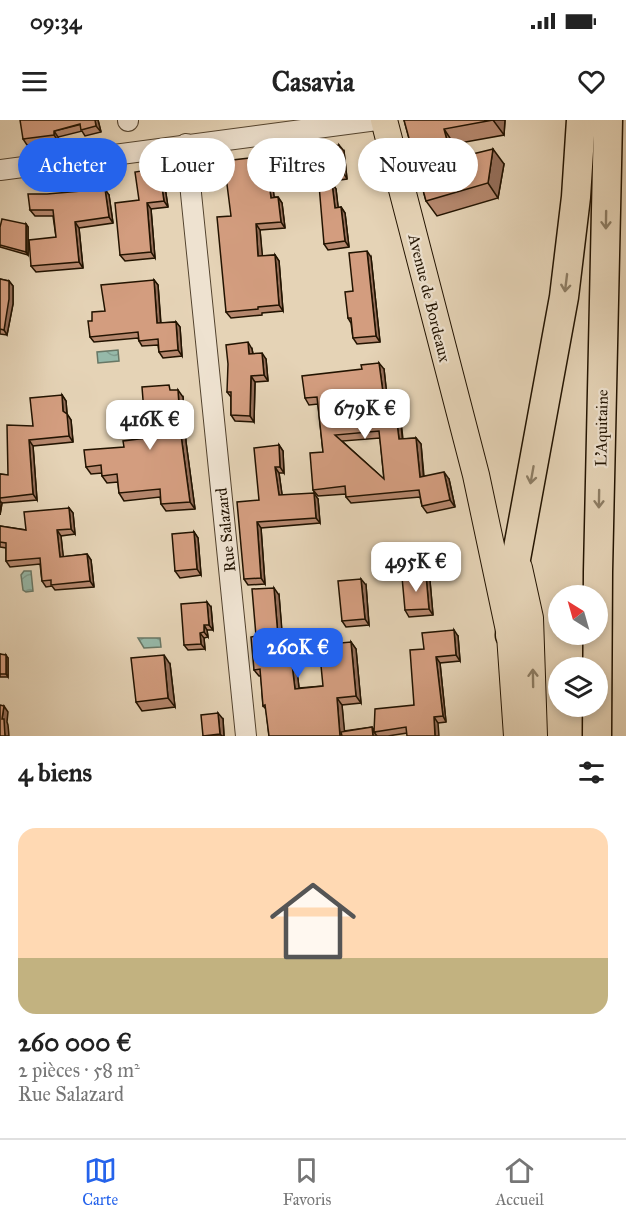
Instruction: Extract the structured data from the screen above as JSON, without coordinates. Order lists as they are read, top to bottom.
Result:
{
  "streets": {
    "highway": ["L'Aquitaine"],
    "main road": ["Avenue de Bordeaux"],
    "street": ["Rue Salazard"]
  },
  "north": "top left",
  "page": {
    "status": "09:34",
    "header": "Casavia",
    "chip": [
      "Acheter",
      "Louer",
      "Filtres",
      "Nouveau"
    ],
    "price": [
      "679K €",
      "416K €",
      "495K €",
      "260K €"
    ],
    "heading": "4 biens",
    "list": [
      {
        "name": "260 000 €",
        "note": "2 pièces · 58 m² · Rue Salazard"
      }
    ],
    "tabs": ["Carte", "Favoris", "Accueil"]
  }
}
